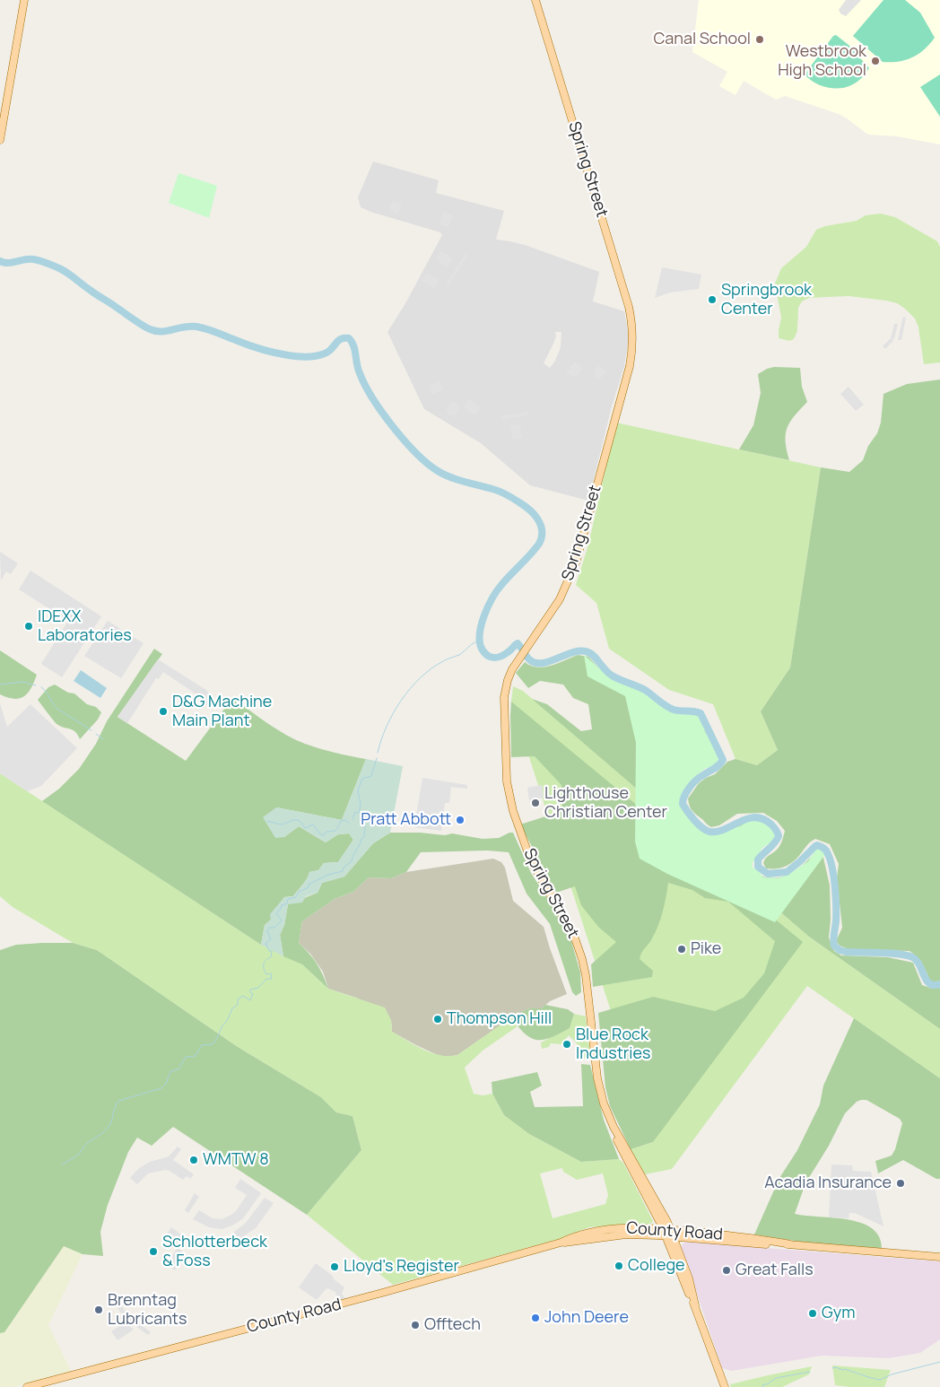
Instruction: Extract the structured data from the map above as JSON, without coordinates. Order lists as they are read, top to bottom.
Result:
{
  "streets": {
    "main road": ["Spring Street", "County Road"]
  },
  "crossings": [
    ["Spring Street", "County Road"]
  ],
  "places": [
    "Canal School",
    "Westbrook High School",
    "Springbrook Center",
    "IDEXX Laboratories",
    "D&G Machine Main Plant",
    "Lighthouse Christian Center",
    "Pratt Abbott",
    "Pike",
    "Thompson Hill",
    "Blue Rock Industries",
    "WMTW 8",
    "Acadia Insurance",
    "Schlotterbeck & Foss",
    "College",
    "Lloyd's Register",
    "Great Falls",
    "Brenntag Lubricants",
    "Gym",
    "John Deere",
    "Offtech"
  ]
}
